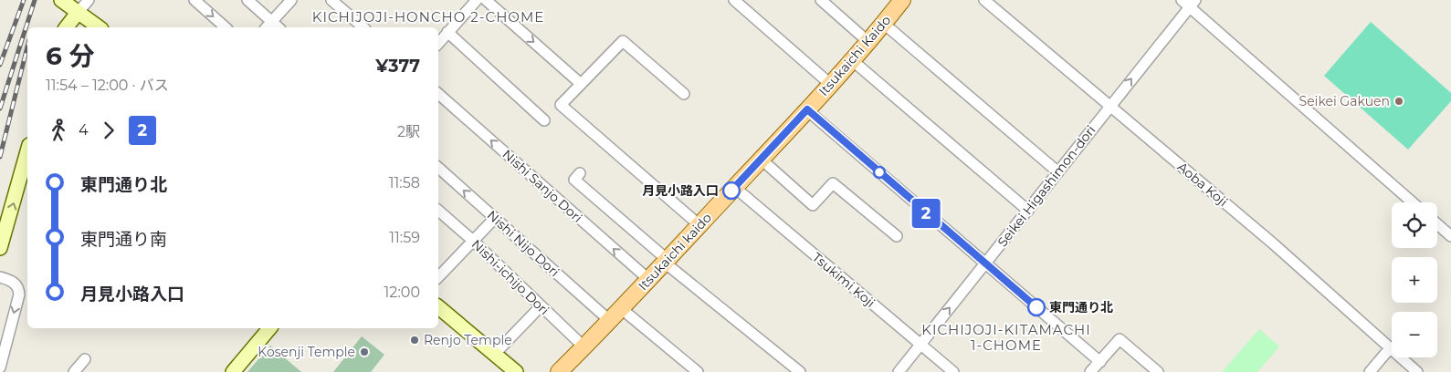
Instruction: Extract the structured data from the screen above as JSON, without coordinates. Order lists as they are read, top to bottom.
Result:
{
  "streets": {
    "main road": ["Itsukaichi Kaido", "Itsukaichi kaido"],
    "street": [
      "Aoba Koji",
      "Nishi Sanjo Dori",
      "Seikei Higashimon-dori",
      "Nishi Nijo Dori",
      "Nishi-ichijo Dori",
      "Tsukimi Koji"
    ]
  },
  "crossings": [
    ["Itsukaichi Kaido", "Itsukaichi kaido"],
    ["Aoba Koji", "Seikei Higashimon-dori"],
    ["Nishi Sanjo Dori", "Itsukaichi kaido"],
    ["Seikei Higashimon-dori", "Tsukimi Koji"],
    ["Nishi Nijo Dori", "Itsukaichi kaido"],
    ["Itsukaichi kaido", "Nishi-ichijo Dori"],
    ["Itsukaichi kaido", "Tsukimi Koji"]
  ],
  "one_way": ["Seikei Higashimon-dori"],
  "districts": ["KICHIJOJI-HONCHO 2-CHOME", "KICHIJOJI-KITAMACHI 1-CHOME"],
  "places": [
    "Seikei Gakuen",
    "月見小路入口",
    "東門通り北",
    "Renjo Temple",
    "Kosenji Temple"
  ],
  "lines": ["bus line 2"],
  "page": {
    "on_map": "2",
    "heading": ["6 分", "11:54 – 12:00 · バス", "¥377"],
    "legs": ["4", "2", "2駅"],
    "list": [
      {
        "name": "東門通り北",
        "value": "11:58"
      },
      {
        "name": "東門通り南",
        "value": "11:59"
      },
      {
        "name": "月見小路入口",
        "value": "12:00"
      }
    ],
    "map_buttons": ["+", "−"]
  }
}
